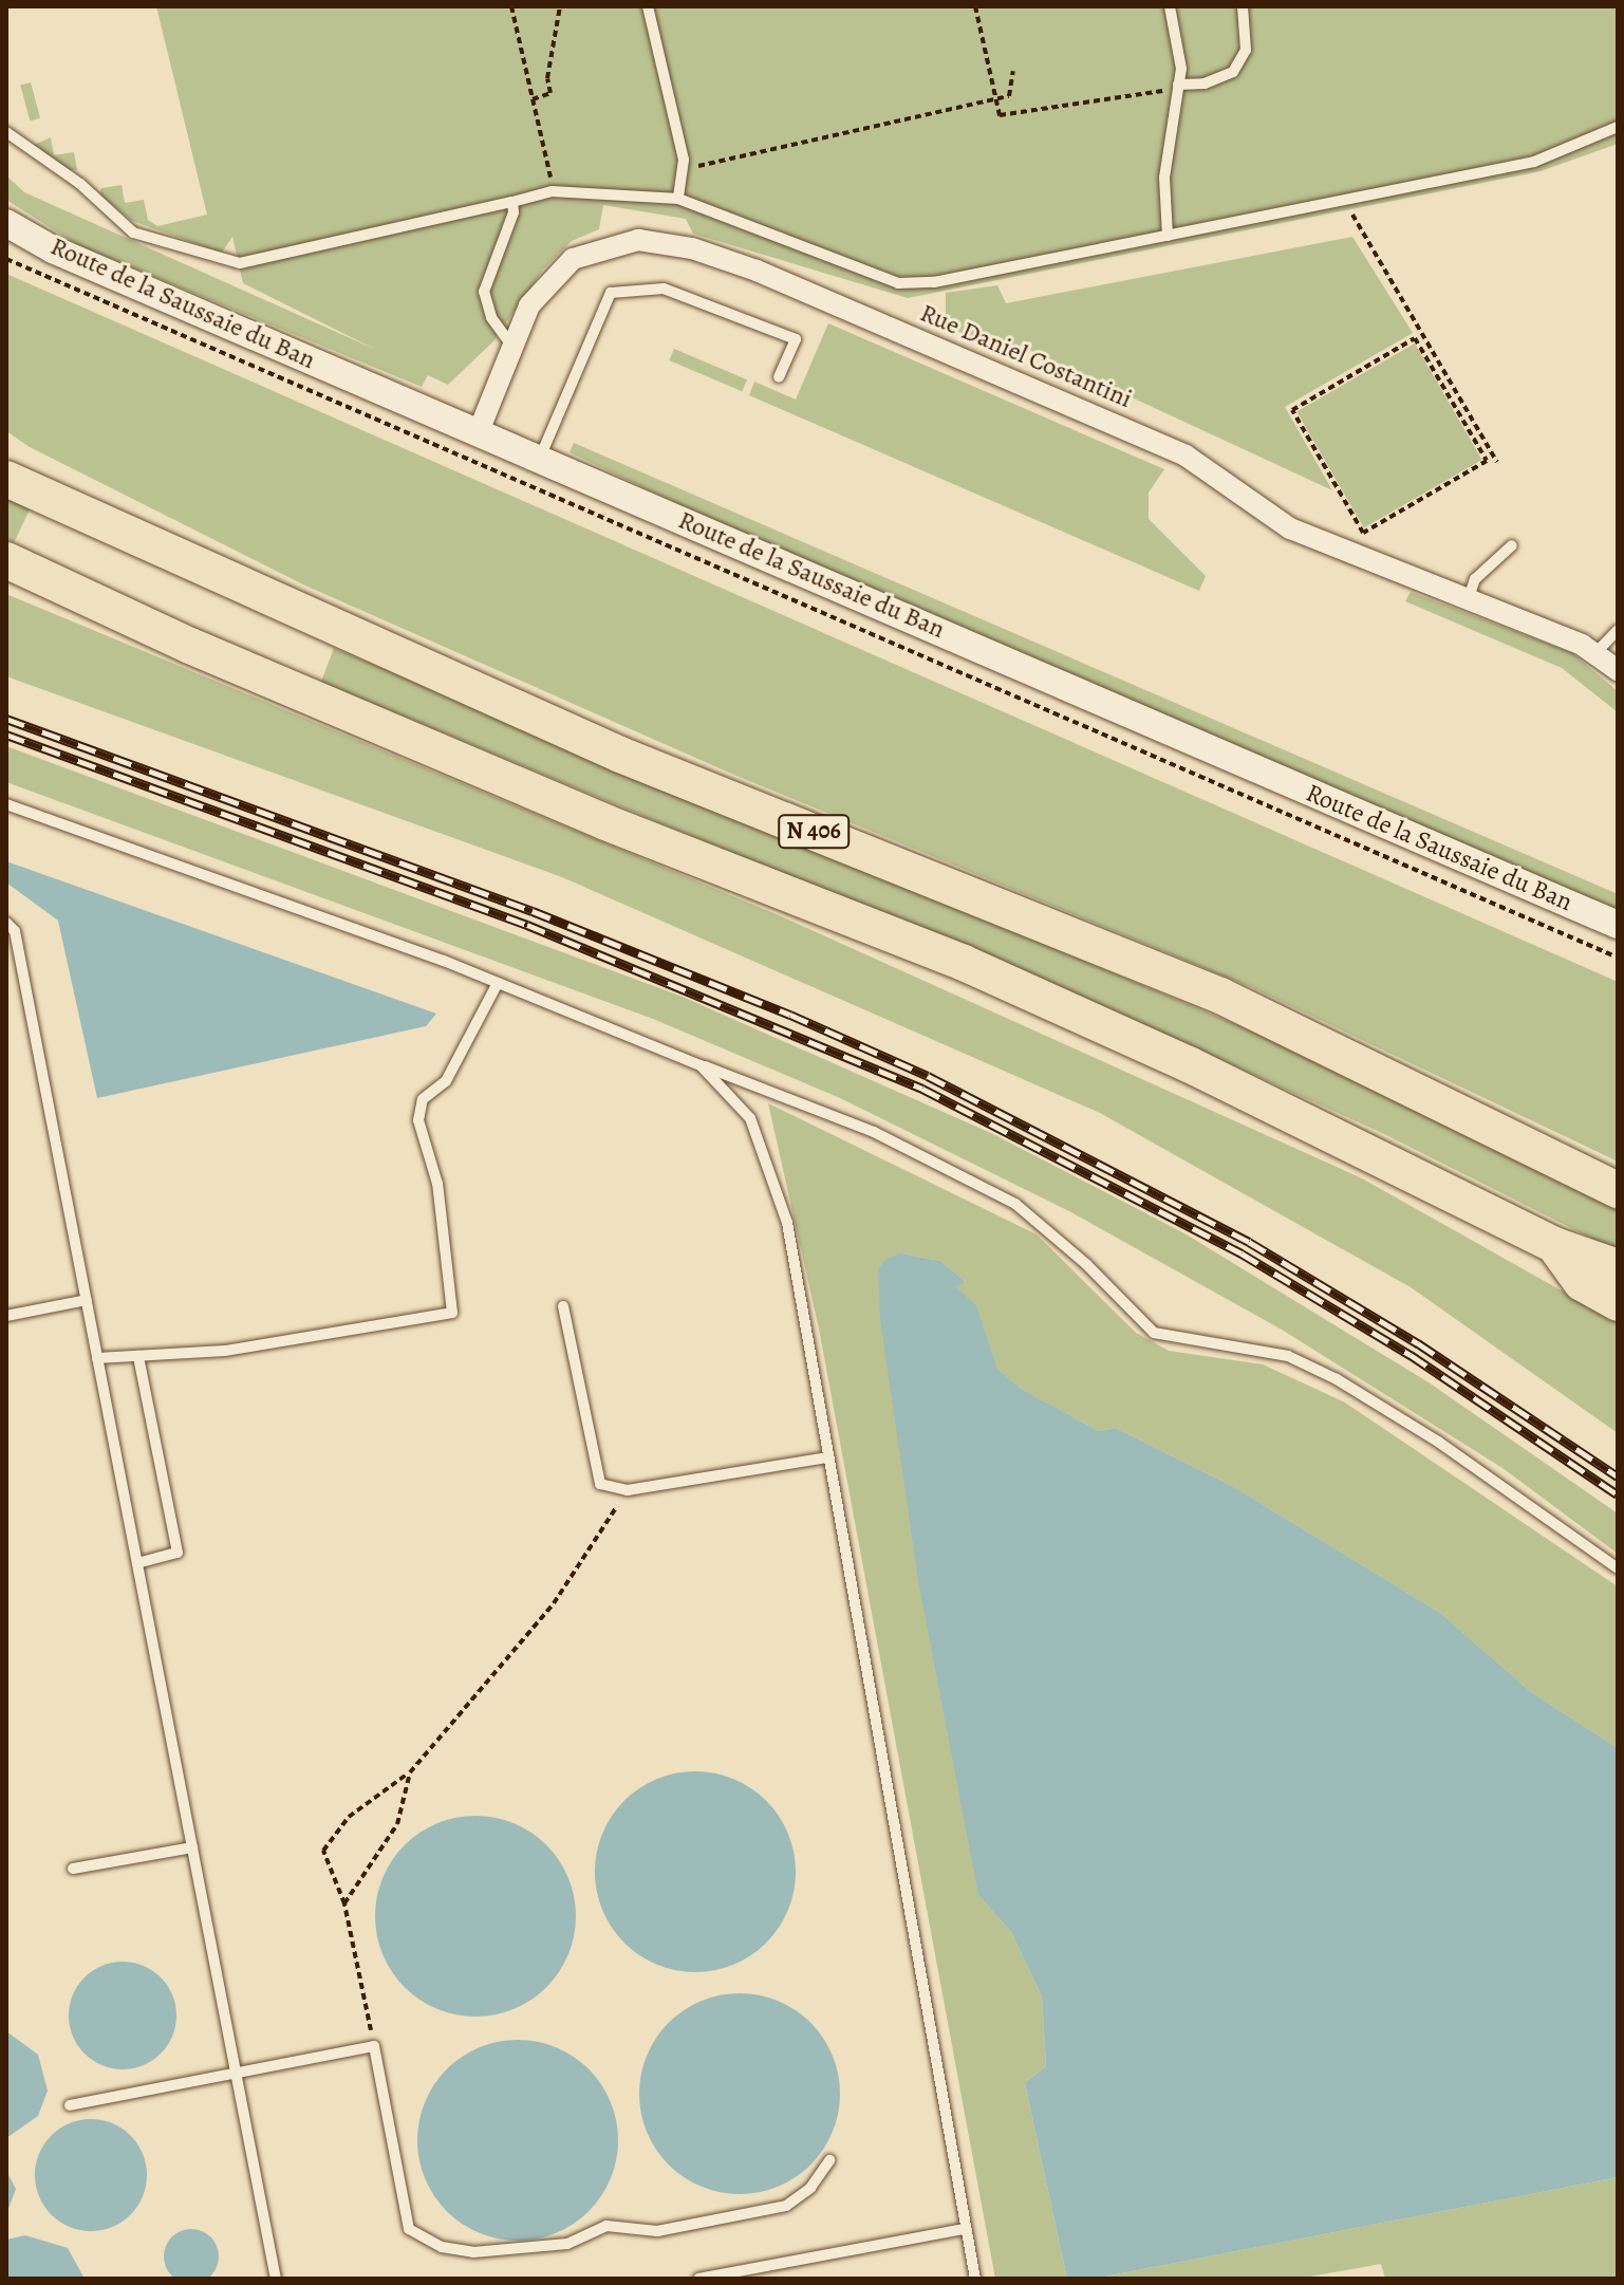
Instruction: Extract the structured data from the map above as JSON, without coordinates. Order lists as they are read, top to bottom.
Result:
{
  "streets": {
    "highway": ["N 406"],
    "main road": ["Route de la Saussaie du Ban"],
    "street": ["Rue Daniel Costantini"]
  },
  "crossings": [
    ["Route de la Saussaie du Ban", "Rue Daniel Costantini"]
  ]
}
